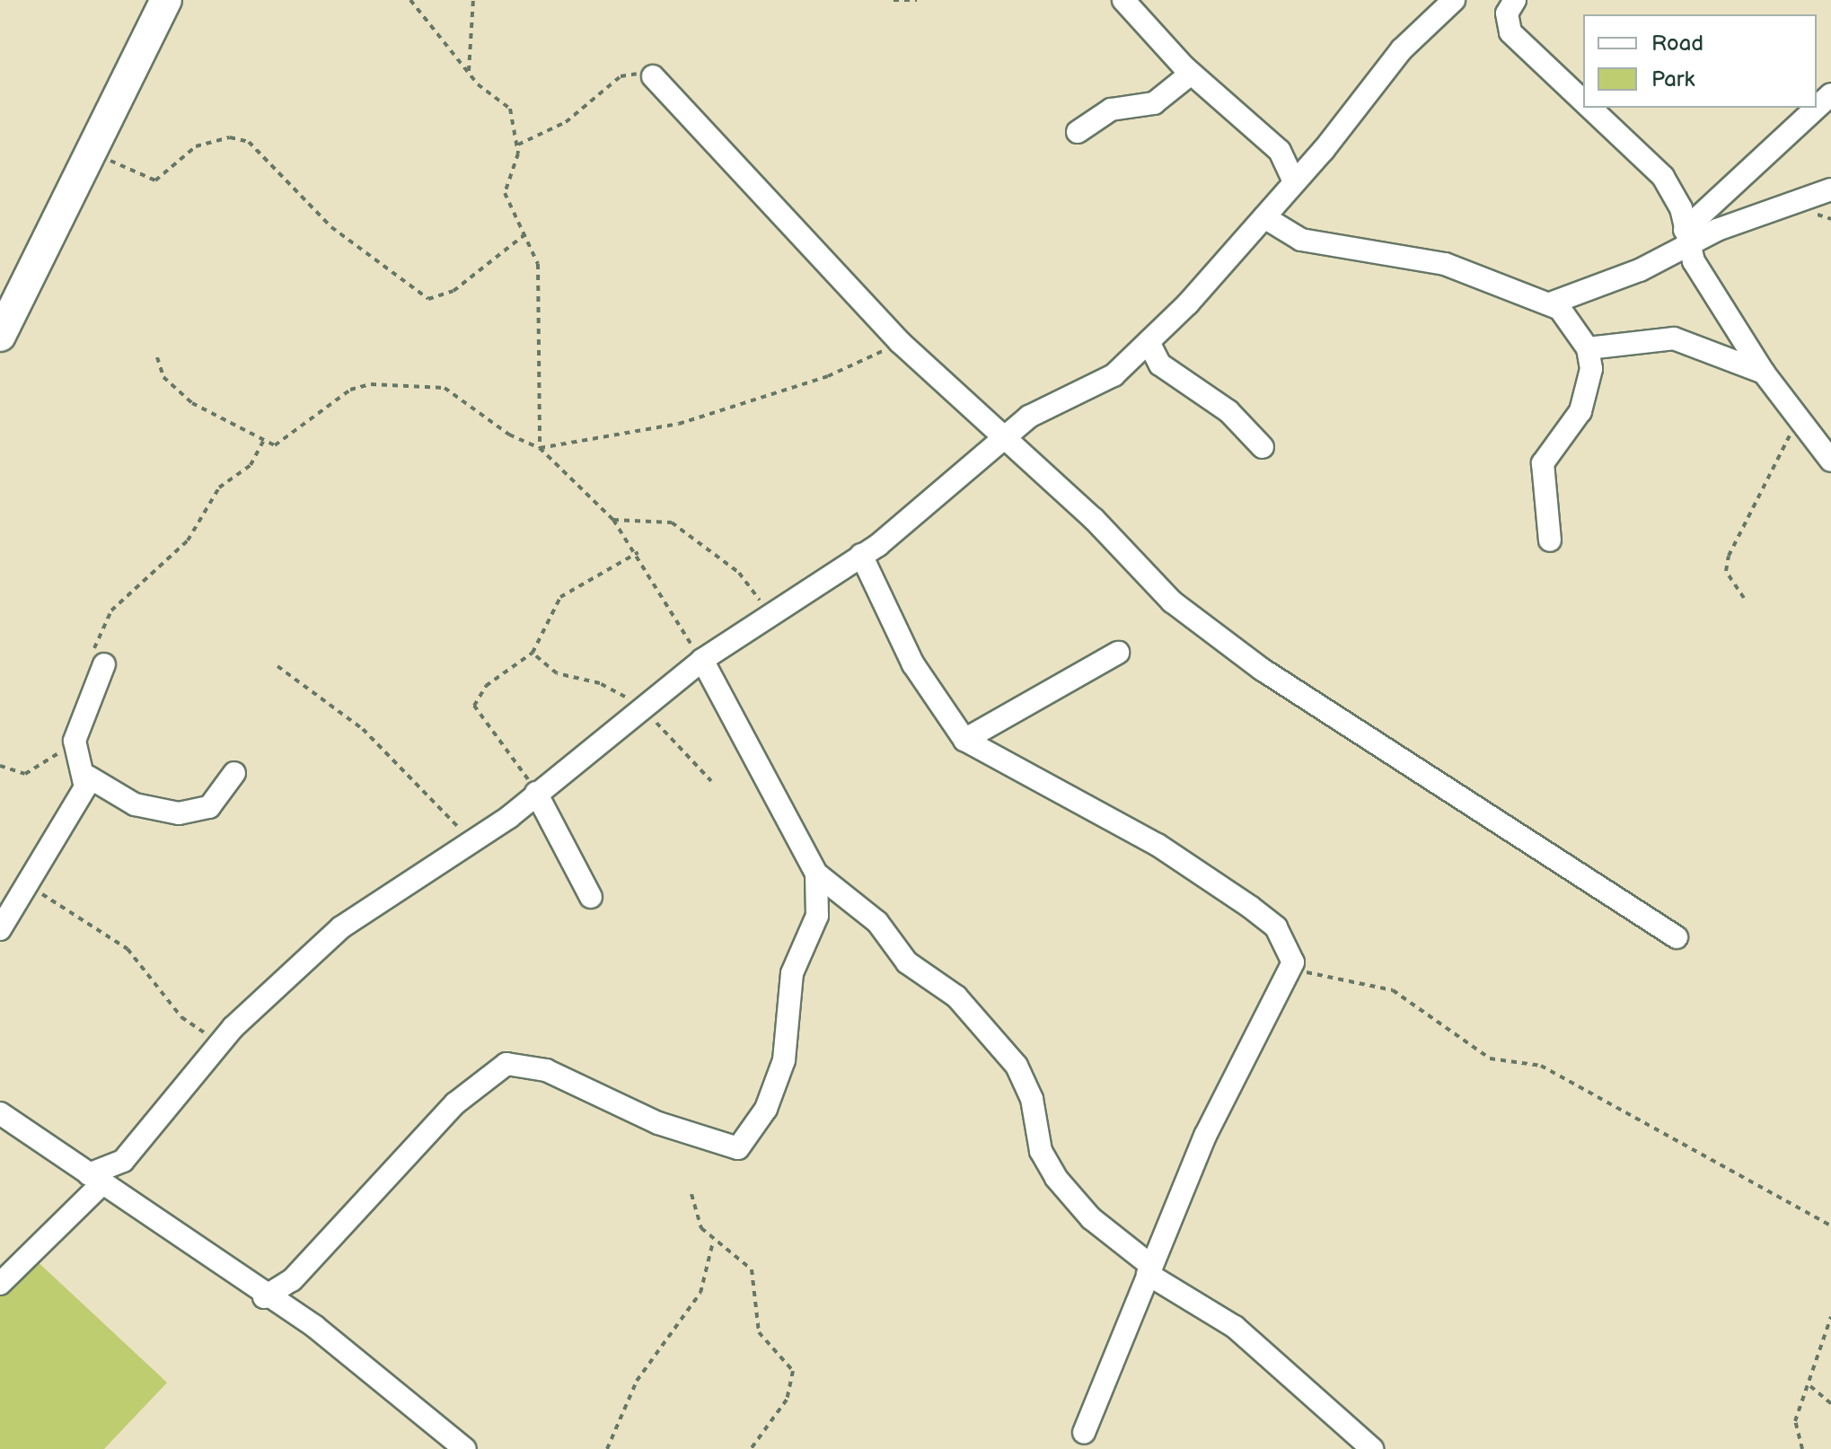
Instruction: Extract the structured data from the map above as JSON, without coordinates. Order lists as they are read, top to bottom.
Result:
{
  "legend": ["Road", "Park"]
}
